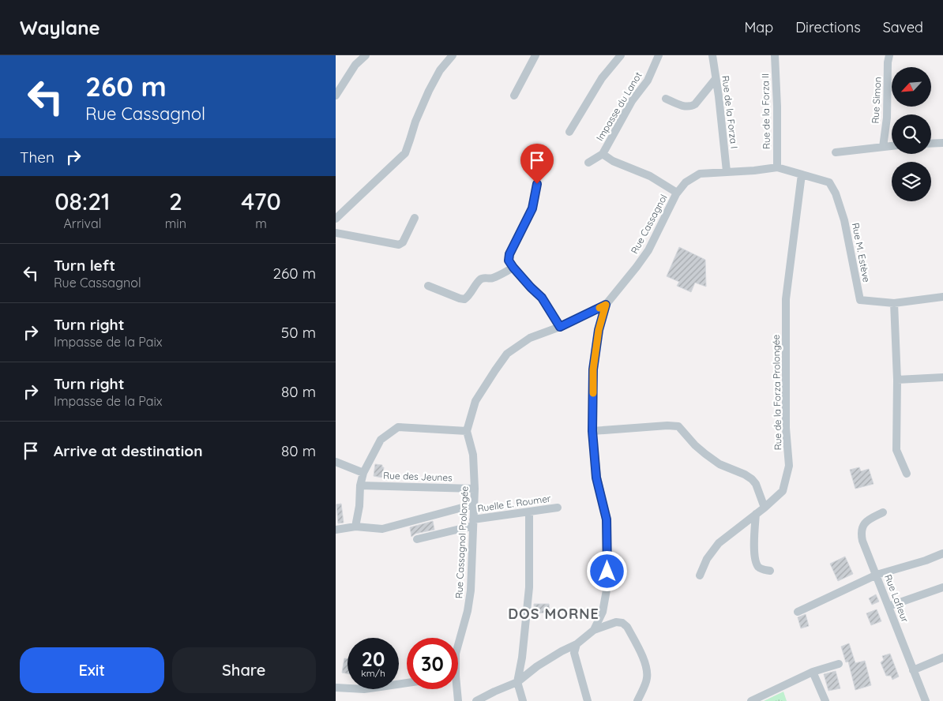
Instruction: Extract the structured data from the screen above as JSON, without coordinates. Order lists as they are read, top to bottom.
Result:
{
  "streets": {
    "street": [
      "Rue Simon",
      "Impasse du Lanot",
      "Rue de la Forza II",
      "Rue de la Forza I",
      "Rue Cassagnol",
      "Rue M. Estève",
      "Rue de la Forza Prolongée",
      "Rue des Jeunes",
      "Ruelle E. Roumer",
      "Rue Cassagnol Prolongée",
      "Rue Lafleur"
    ]
  },
  "crossings": [
    ["Rue de la Forza II", "Rue Cassagnol"],
    ["Rue de la Forza II", "Rue M. Estève"],
    ["Rue de la Forza I", "Rue Cassagnol"],
    ["Rue Cassagnol", "Rue M. Estève"],
    ["Rue Cassagnol", "Rue Cassagnol Prolongée"],
    ["Rue M. Estève", "Rue de la Forza Prolongée"],
    ["Rue des Jeunes", "Rue Cassagnol Prolongée"],
    ["Ruelle E. Roumer", "Rue Cassagnol Prolongée"]
  ],
  "districts": ["DOS MORNE"],
  "north": "bottom left",
  "page": {
    "header": "Waylane",
    "nav": ["Map", "Directions", "Saved"],
    "turn": ["260 m", "Rue Cassagnol"],
    "then": "Then",
    "eta": [
      "08:21",
      "Arrival",
      "2",
      "min",
      "470",
      "m"
    ],
    "list": [
      {
        "name": "Turn left",
        "note": "Rue Cassagnol",
        "value": "260 m"
      },
      {
        "name": "Turn right",
        "note": "Impasse de la Paix",
        "value": "50 m"
      },
      {
        "name": "Turn right",
        "note": "Impasse de la Paix",
        "value": "80 m"
      },
      {
        "name": "Arrive at destination",
        "value": "80 m"
      }
    ],
    "speed": "20 km/h",
    "limit": "30",
    "buttons": ["Exit", "Share"]
  }
}
